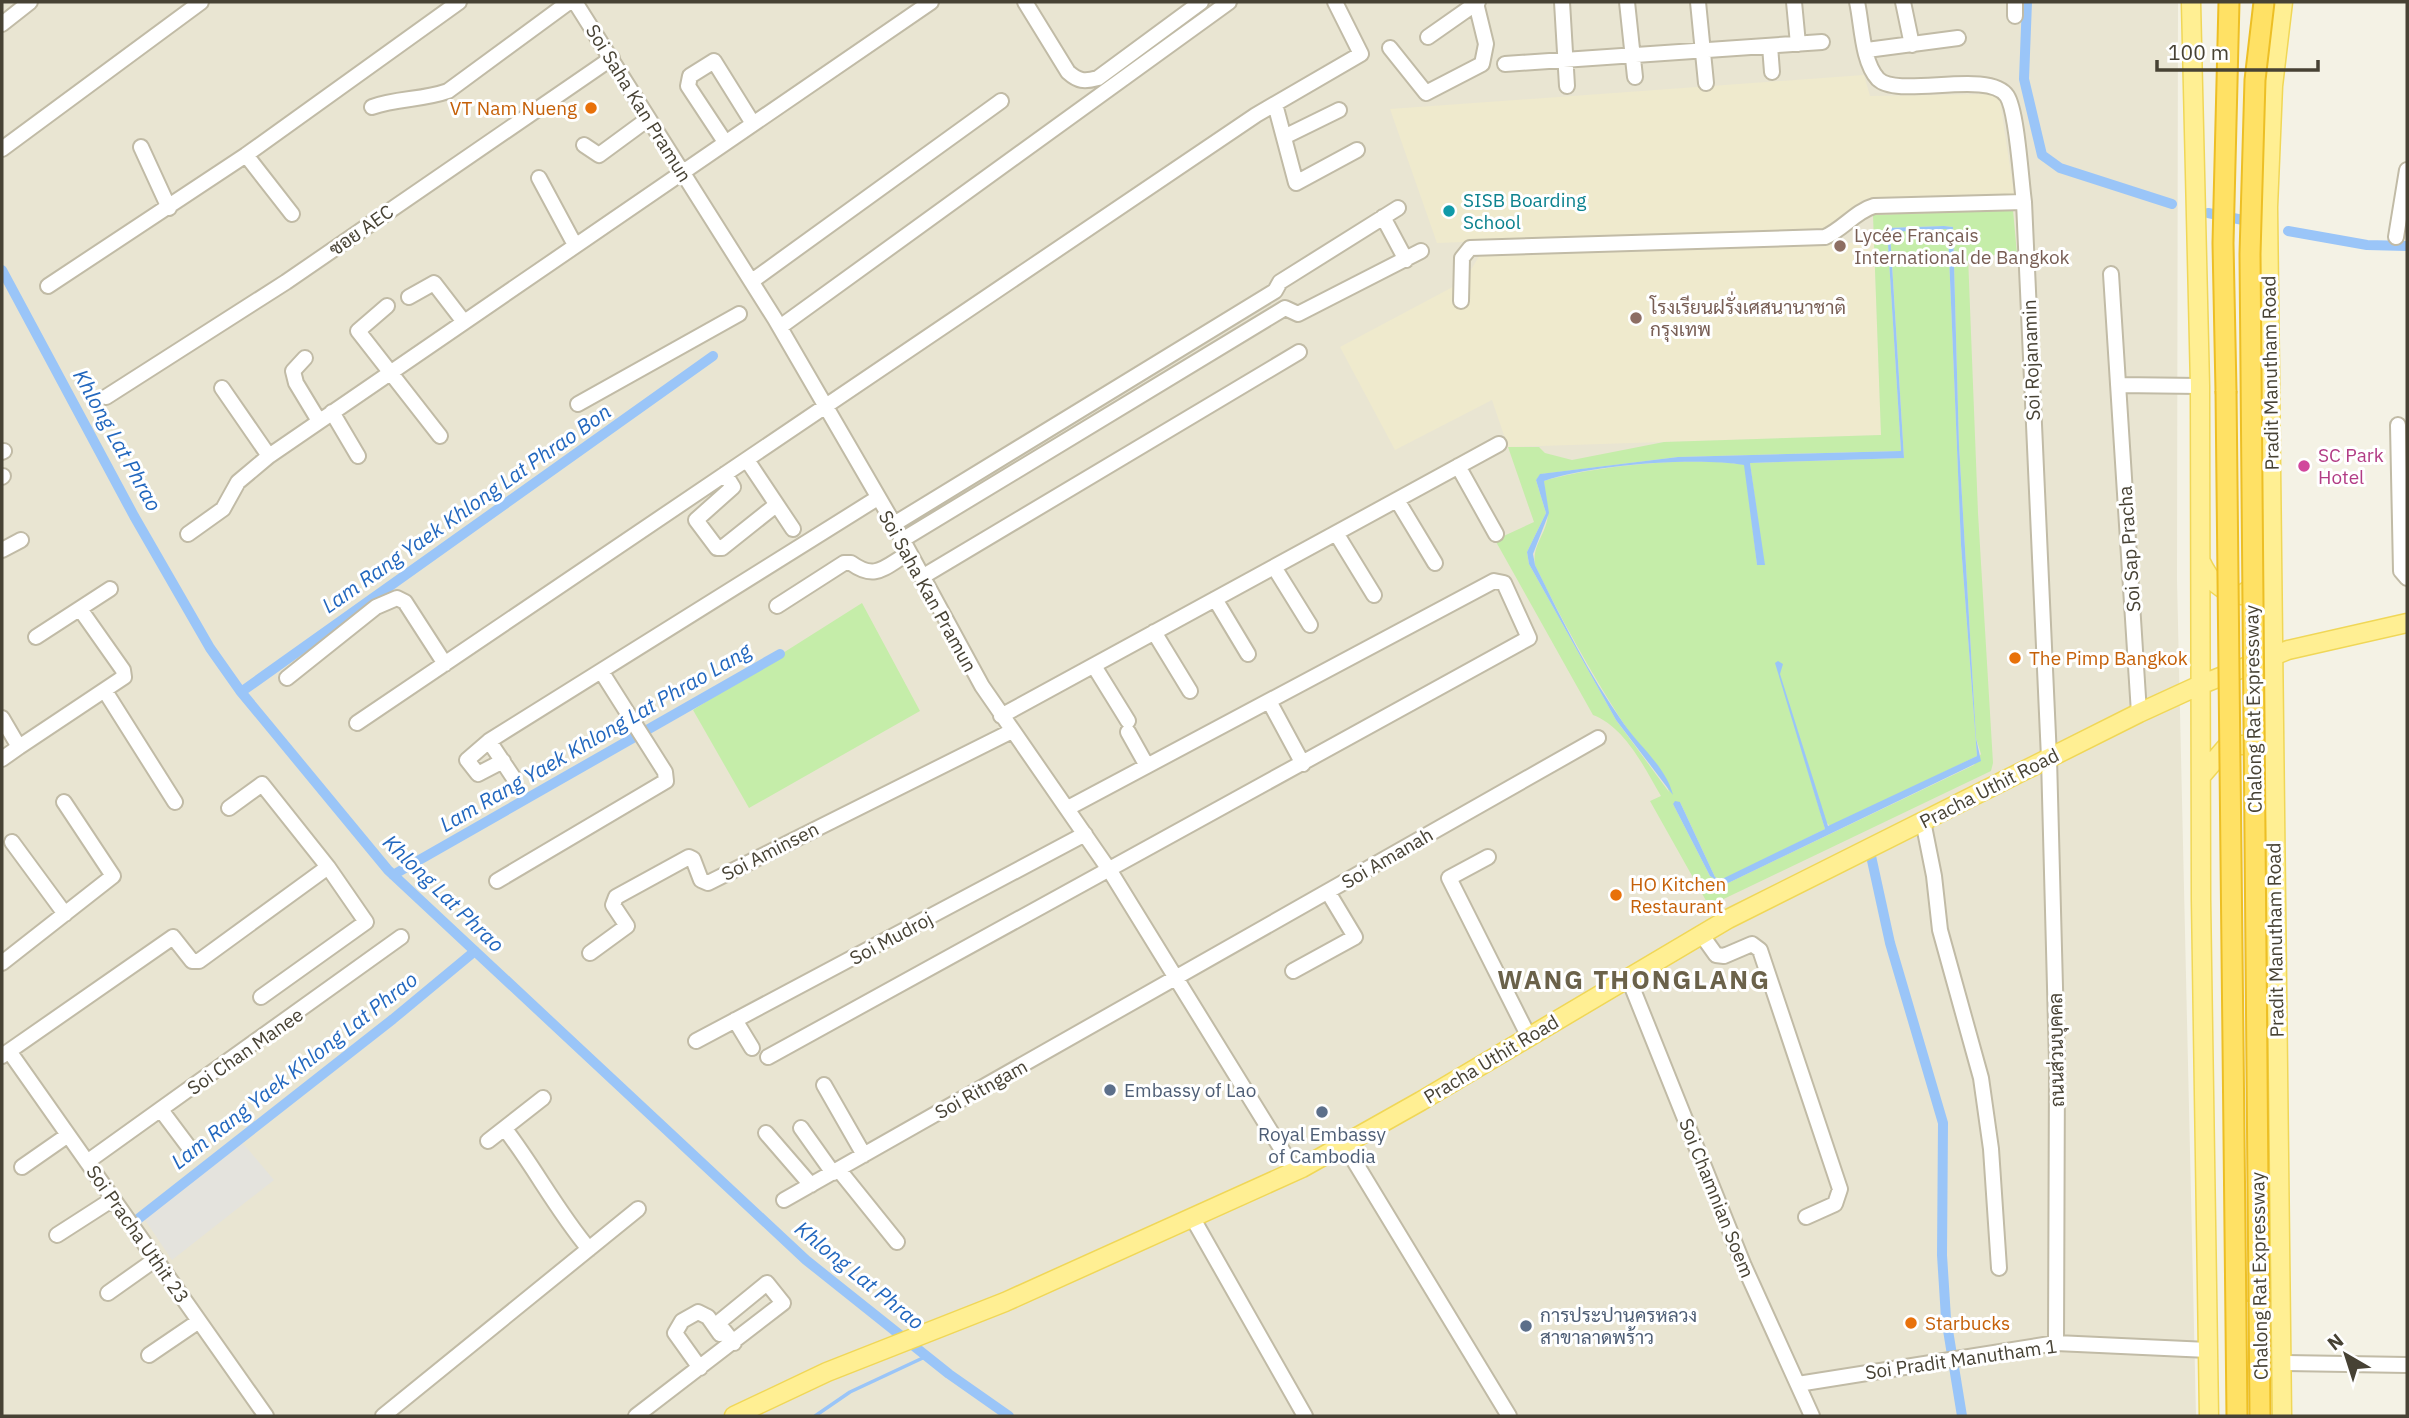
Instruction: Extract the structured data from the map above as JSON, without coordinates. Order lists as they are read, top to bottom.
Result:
{
  "streets": {
    "highway": ["Chalong Rat Expressway"],
    "main road": ["Pradit Manutham Road", "Pracha Uthit Road"],
    "street": [
      "Soi Saha Kan Pramun",
      "ซอย AEC",
      "Soi Rojanamin",
      "Soi Sap Pracha",
      "Soi Aminsen",
      "Soi Amanah",
      "Soi Mudroj",
      "ถนนส่วนบุคคล",
      "Soi Chan Manee",
      "Soi Ritngam",
      "Soi Chamnian Soem",
      "Soi Pracha Uthit 23",
      "Soi Pradit Manutham 1"
    ]
  },
  "crossings": [
    ["Soi Saha Kan Pramun", "ซอย AEC"],
    ["Soi Saha Kan Pramun", "Pracha Uthit Road"],
    ["Soi Saha Kan Pramun", "Soi Aminsen"],
    ["Soi Saha Kan Pramun", "Soi Amanah"],
    ["Soi Saha Kan Pramun", "Soi Mudroj"],
    ["Soi Saha Kan Pramun", "Soi Ritngam"],
    ["Soi Rojanamin", "Pracha Uthit Road"],
    ["Soi Rojanamin", "ถนนส่วนบุคคล"],
    ["Pradit Manutham Road", "Pracha Uthit Road"],
    ["Soi Sap Pracha", "Pracha Uthit Road"],
    ["Pracha Uthit Road", "ถนนส่วนบุคคล"],
    ["Pracha Uthit Road", "Soi Chamnian Soem"],
    ["Soi Amanah", "Soi Ritngam"],
    ["ถนนส่วนบุคคล", "Soi Pradit Manutham 1"],
    ["Soi Chan Manee", "Soi Pracha Uthit 23"],
    ["Soi Chamnian Soem", "Soi Pradit Manutham 1"]
  ],
  "districts": ["WANG THONGLANG"],
  "water": [
    "Khlong Lat Phrao",
    "Lam Rang Yaek Khlong Lat Phrao Bon",
    "Lam Rang Yaek Khlong Lat Phrao Lang",
    "Lam Rang Yaek Khlong Lat Phrao"
  ],
  "places": [
    "VT Nam Nueng",
    "SISB Boarding School",
    "Lycée Français International de Bangkok",
    "โรงเรียนฝรั่งเศสนานาชาติ กรุงเทพ",
    "SC Park Hotel",
    "The Pimp Bangkok",
    "HO Kitchen Restaurant",
    "Embassy of Lao",
    "Royal Embassy of Cambodia",
    "Starbucks",
    "การประปานครหลวง สาขาลาดพร้าว"
  ],
  "scale_bar": "100 m",
  "north": "top left"
}
